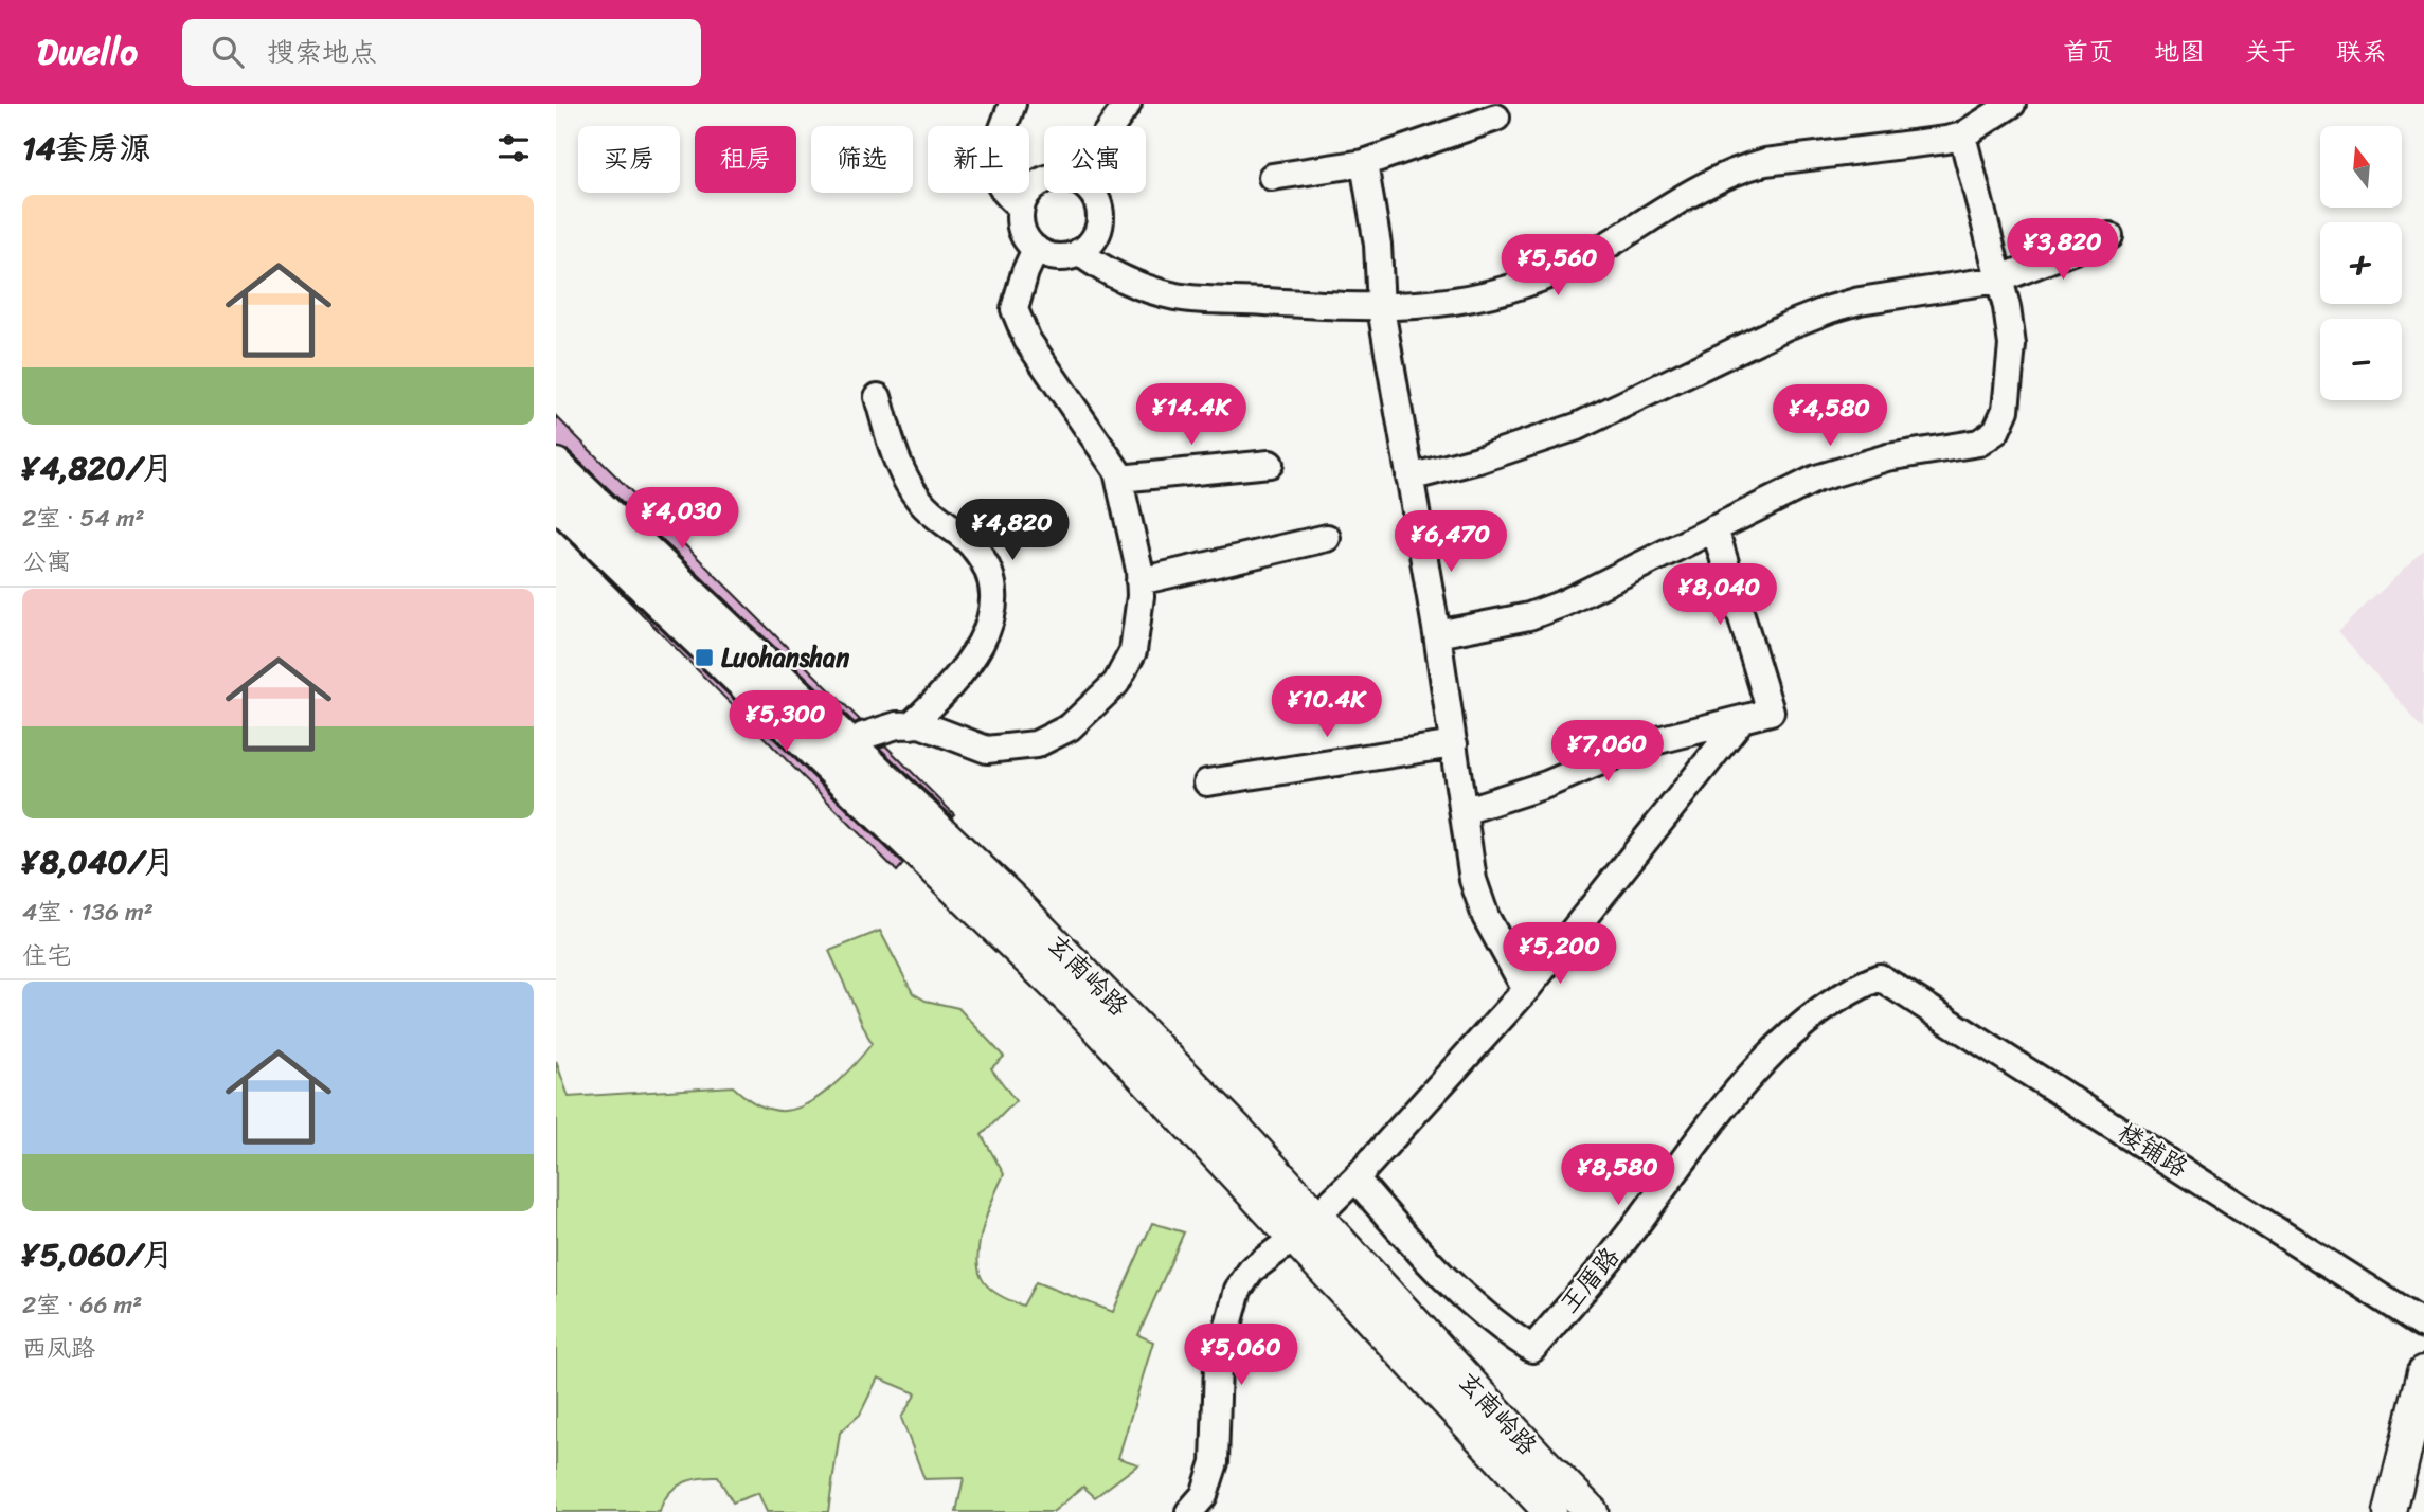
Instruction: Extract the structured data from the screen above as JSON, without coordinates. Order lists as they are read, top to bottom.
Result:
{
  "streets": {
    "main road": ["玄南岭路"],
    "street": ["楼铺路", "王厝路"]
  },
  "crossings": [
    ["楼铺路", "王厝路"]
  ],
  "places": {
    "transit": ["Luohanshan"]
  },
  "north": "top",
  "page": {
    "header": "Dwello",
    "search": "搜索地点",
    "nav": [
      "首页",
      "地图",
      "关于",
      "联系"
    ],
    "heading": "14套房源",
    "map_buttons": ["+", "−"],
    "chip": [
      "买房",
      "租房",
      "筛选",
      "新上",
      "公寓"
    ],
    "list": [
      {
        "name": "¥4,820/月",
        "note": "2室 · 54 m² · 公寓"
      },
      {
        "name": "¥8,040/月",
        "note": "4室 · 136 m² · 住宅"
      },
      {
        "name": "¥5,060/月",
        "note": "2室 · 66 m² · 西凤路"
      }
    ],
    "price": [
      "¥3,820",
      "¥5,560",
      "¥14.4K",
      "¥4,580",
      "¥4,030",
      "¥4,820",
      "¥6,470",
      "¥8,040",
      "¥10.4K",
      "¥5,300",
      "¥7,060",
      "¥5,200",
      "¥8,580",
      "¥5,060"
    ]
  }
}
